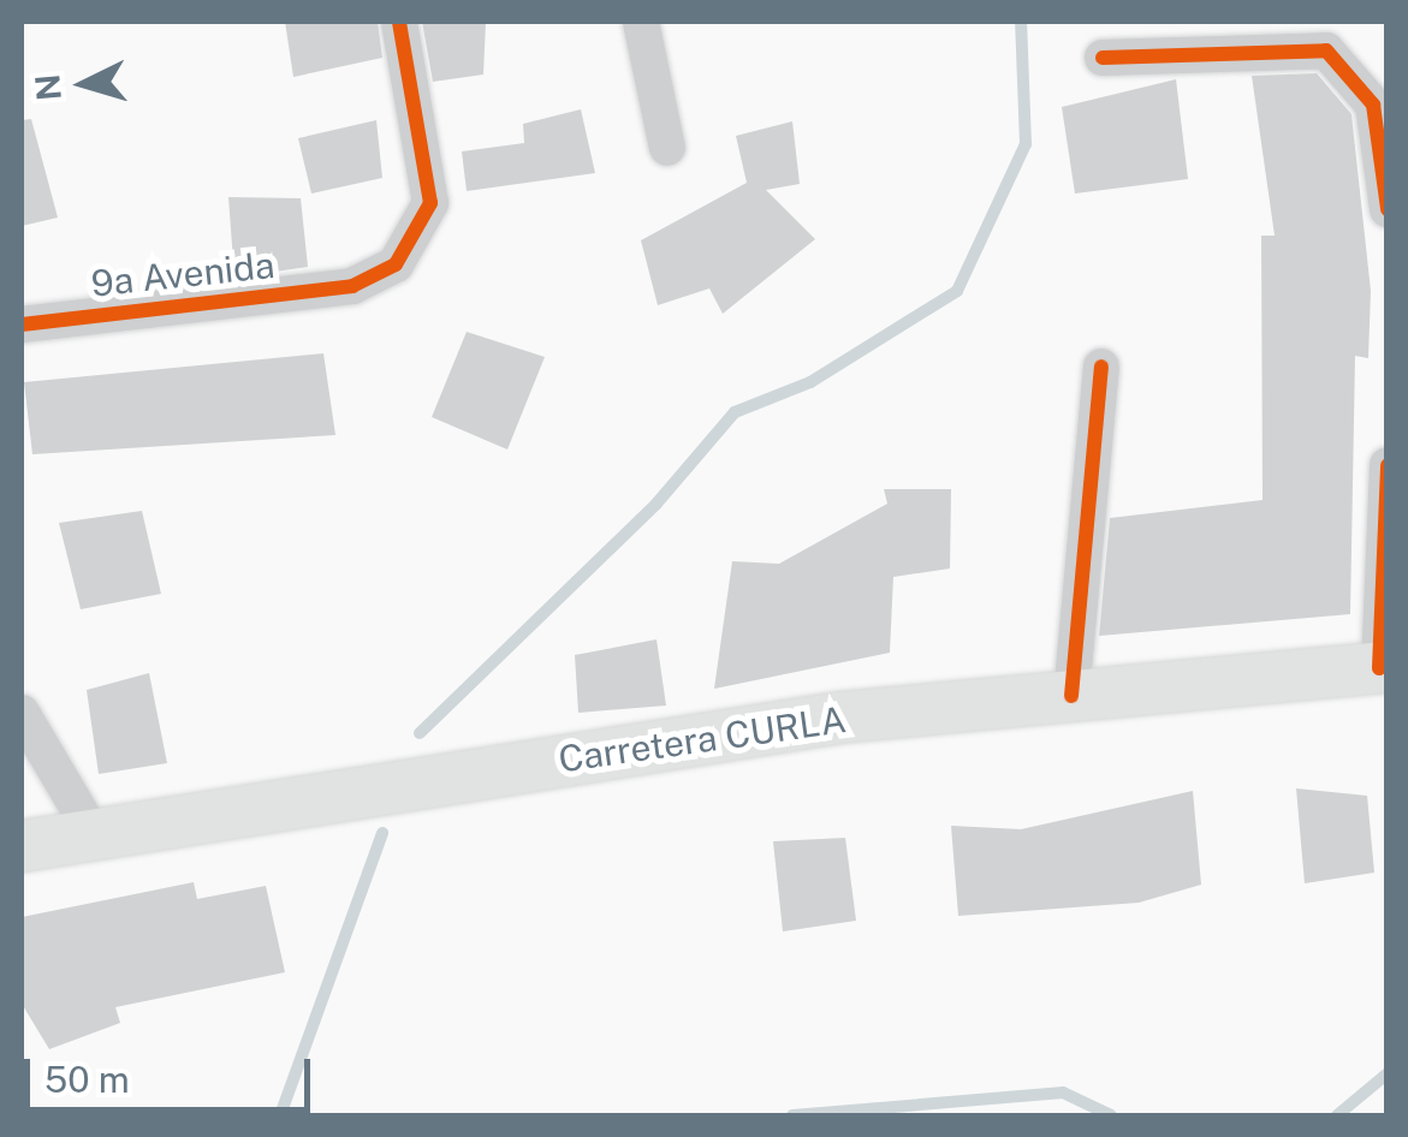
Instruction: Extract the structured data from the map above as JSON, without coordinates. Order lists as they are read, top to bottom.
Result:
{
  "streets": {
    "main road": ["Carretera CURLA"],
    "street": ["9a Avenida"]
  },
  "scale_bar": "50 m",
  "north": "left"
}
